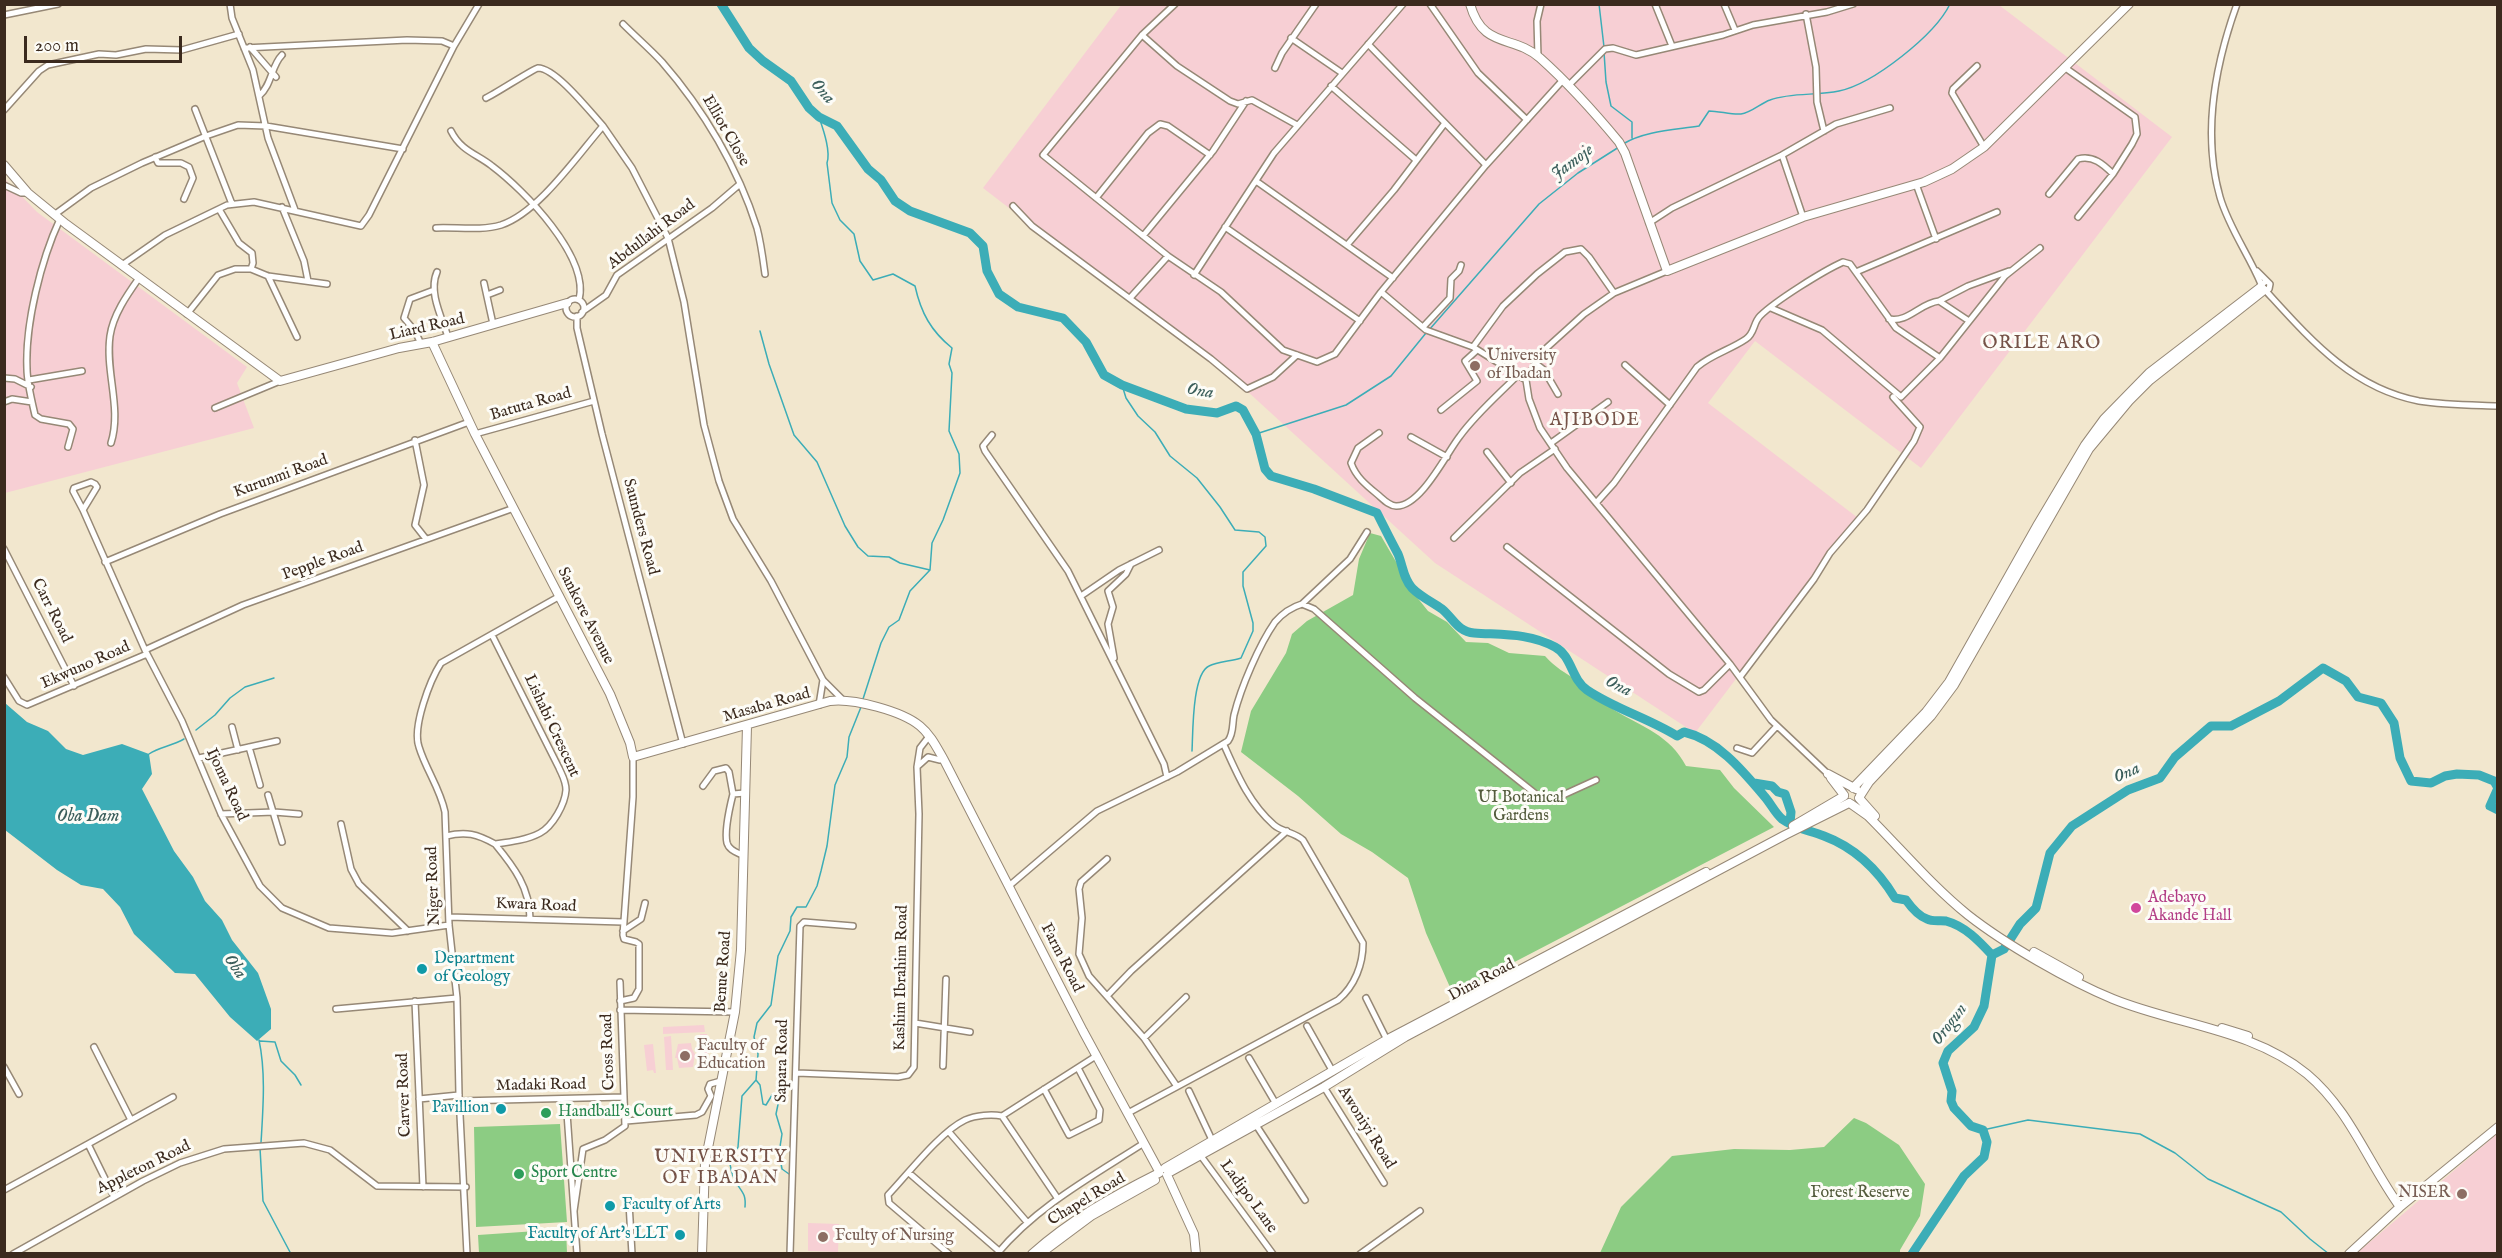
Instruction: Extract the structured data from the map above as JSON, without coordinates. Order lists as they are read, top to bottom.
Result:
{
  "streets": {
    "street": [
      "Elliot Close",
      "Abdullahi Road",
      "Liard Road",
      "Batuta Road",
      "Kurunmi Road",
      "Saunders Road",
      "Pepple Road",
      "Carr Road",
      "Sankore Avenue",
      "Ekwuno Road",
      "Masaba Road",
      "Lishabi Crescent",
      "Ijoma Road",
      "Niger Road",
      "Kwara Road",
      "Farm Road",
      "Benue Road",
      "Kashim Ibrahim Road",
      "Dina Road",
      "Cross Road",
      "Sapara Road",
      "Madaki Road",
      "Carver Road",
      "Awoniyi Road",
      "Appleton Road",
      "Ladipo Lane",
      "Chapel Road"
    ]
  },
  "crossings": [
    ["Elliot Close", "Abdullahi Road"],
    ["Abdullahi Road", "Liard Road"],
    ["Abdullahi Road", "Saunders Road"],
    ["Liard Road", "Saunders Road"],
    ["Liard Road", "Sankore Avenue"],
    ["Batuta Road", "Saunders Road"],
    ["Batuta Road", "Sankore Avenue"],
    ["Kurunmi Road", "Sankore Avenue"],
    ["Kurunmi Road", "Ijoma Road"],
    ["Saunders Road", "Masaba Road"],
    ["Pepple Road", "Sankore Avenue"],
    ["Pepple Road", "Ekwuno Road"],
    ["Pepple Road", "Ijoma Road"],
    ["Carr Road", "Ekwuno Road"],
    ["Sankore Avenue", "Masaba Road"],
    ["Sankore Avenue", "Niger Road"],
    ["Sankore Avenue", "Kwara Road"],
    ["Ekwuno Road", "Ijoma Road"],
    ["Masaba Road", "Farm Road"],
    ["Masaba Road", "Benue Road"],
    ["Lishabi Crescent", "Niger Road"],
    ["Ijoma Road", "Niger Road"],
    ["Niger Road", "Kwara Road"],
    ["Niger Road", "Madaki Road"],
    ["Niger Road", "Appleton Road"],
    ["Farm Road", "Kashim Ibrahim Road"],
    ["Farm Road", "Dina Road"],
    ["Farm Road", "Chapel Road"],
    ["Kashim Ibrahim Road", "Sapara Road"],
    ["Dina Road", "Awoniyi Road"],
    ["Dina Road", "Ladipo Lane"],
    ["Dina Road", "Chapel Road"],
    ["Cross Road", "Madaki Road"],
    ["Madaki Road", "Carver Road"],
    ["Carver Road", "Appleton Road"]
  ],
  "districts": ["ORILE ARO", "AJIBODE", "UNIVERSITY OF IBADAN"],
  "water": [
    "Ona",
    "Jamoje",
    "Oba Dam",
    "Oba",
    "Orogun"
  ],
  "parks": ["UI Botanical Gardens", "Forest Reserve"],
  "places": [
    "University of Ibadan",
    "Adebayo Akande Hall",
    "Department of Geology",
    "Faculty of Education",
    "Pavillion",
    "Handball's Court",
    "Sport Centre",
    "NISER",
    "Faculty of Arts",
    "Faculty of Art's LLT",
    "Fculty of Nursing"
  ],
  "scale_bar": "200 m"
}
